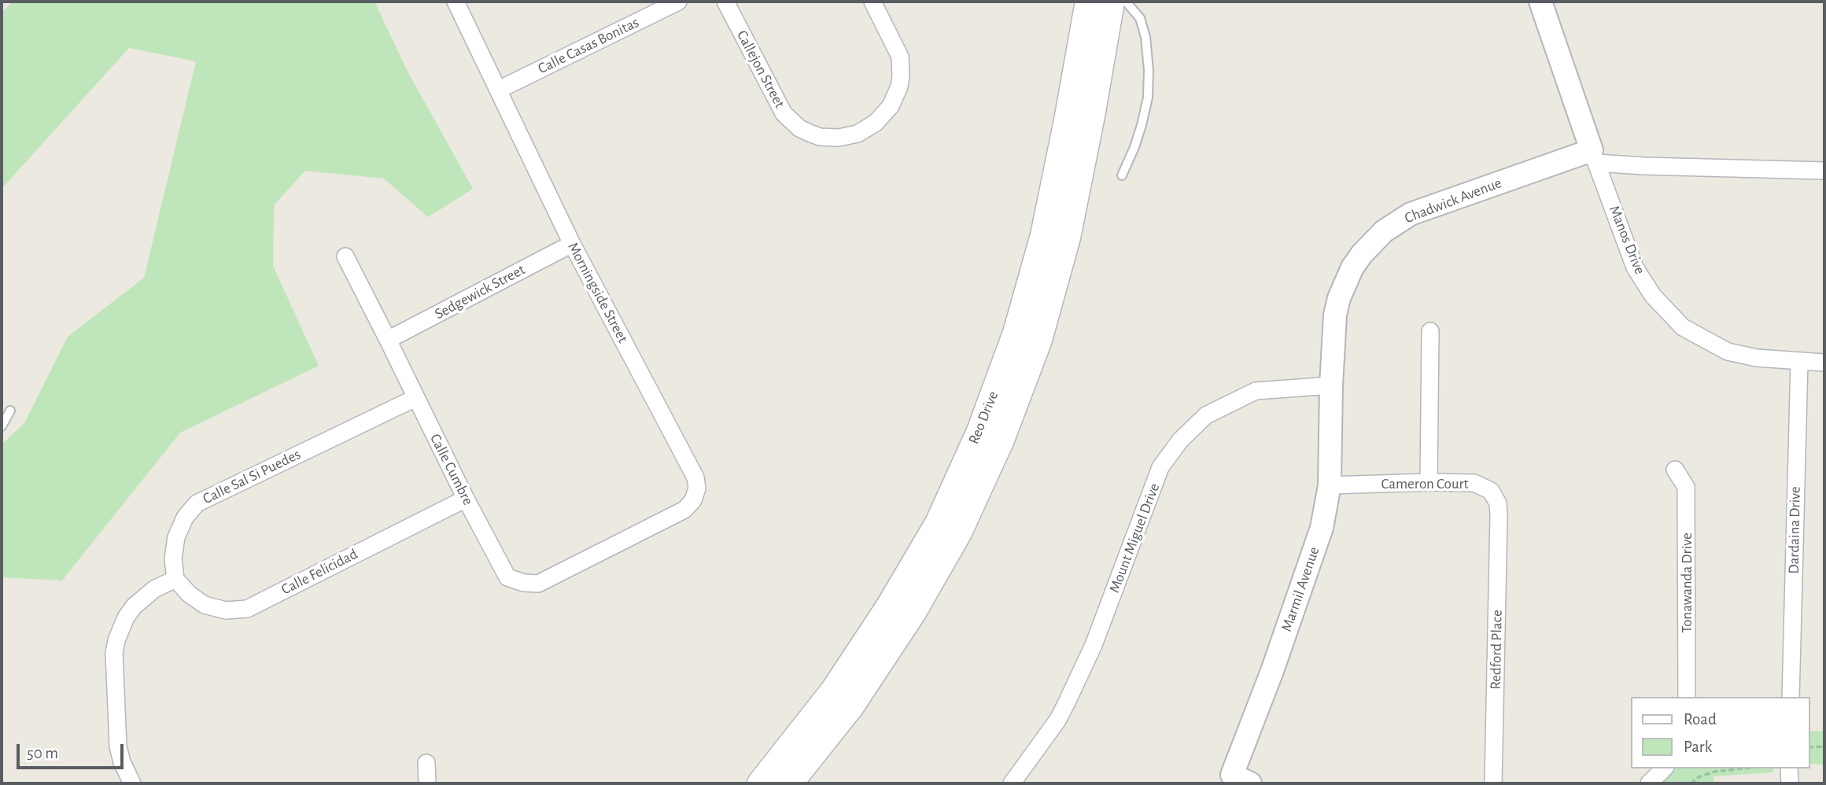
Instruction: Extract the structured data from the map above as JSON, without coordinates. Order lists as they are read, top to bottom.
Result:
{
  "streets": {
    "main road": ["Reo Drive"],
    "street": [
      "Calle Casas Bonitas",
      "Callejon Street",
      "Chadwick Avenue",
      "Manos Drive",
      "Sedgewick Street",
      "Morningside Street",
      "Calle Cumbre",
      "Calle Sal Si Puedes",
      "Cameron Court",
      "Dardaina Drive",
      "Mount Miguel Drive",
      "Calle Felicidad",
      "Tonawanda Drive",
      "Marmil Avenue",
      "Redford Place"
    ]
  },
  "crossings": [
    ["Calle Casas Bonitas", "Morningside Street"],
    ["Chadwick Avenue", "Manos Drive"],
    ["Chadwick Avenue", "Mount Miguel Drive"],
    ["Chadwick Avenue", "Marmil Avenue"],
    ["Manos Drive", "Dardaina Drive"],
    ["Sedgewick Street", "Morningside Street"],
    ["Sedgewick Street", "Calle Cumbre"],
    ["Morningside Street", "Calle Cumbre"],
    ["Calle Cumbre", "Calle Sal Si Puedes"],
    ["Calle Cumbre", "Calle Felicidad"],
    ["Calle Sal Si Puedes", "Calle Felicidad"],
    ["Cameron Court", "Marmil Avenue"],
    ["Cameron Court", "Redford Place"],
    ["Mount Miguel Drive", "Marmil Avenue"]
  ],
  "legend": ["Road", "Park"],
  "scale_bar": "50 m"
}
